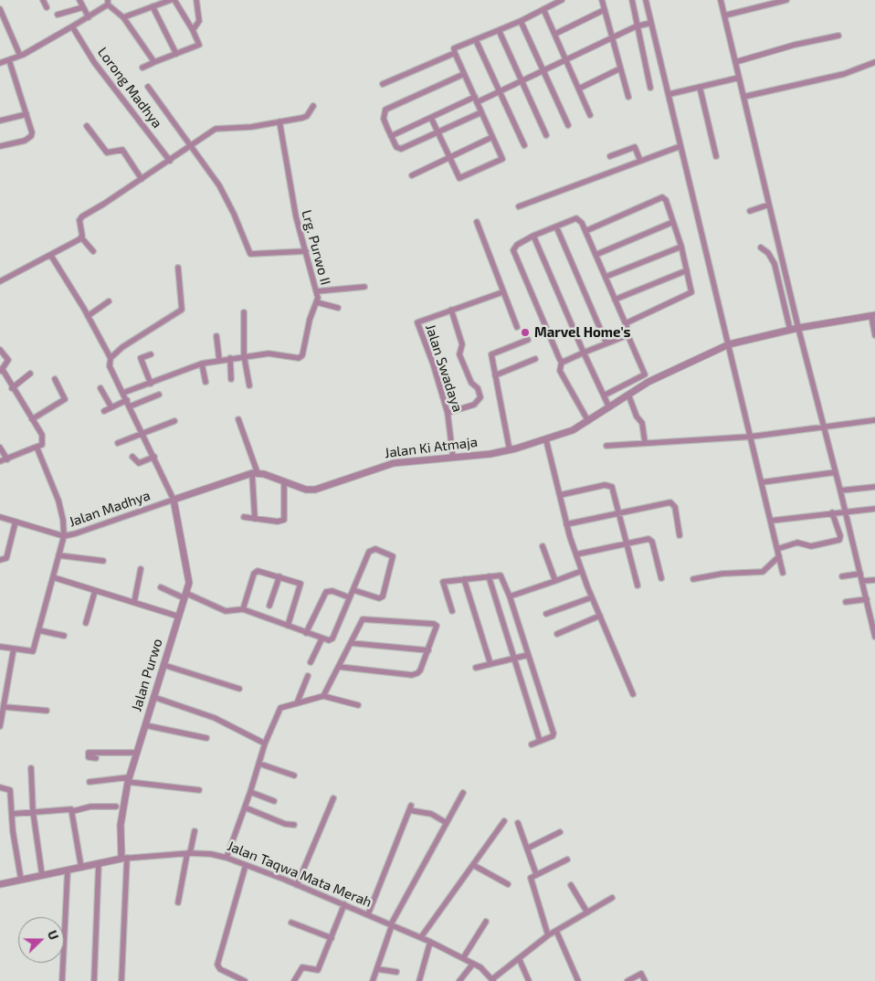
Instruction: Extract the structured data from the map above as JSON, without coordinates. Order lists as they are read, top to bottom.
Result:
{
  "streets": {
    "street": [
      "Lorong Madhya",
      "Lrg. Purwo II",
      "Jalan Swadaya",
      "Jalan Ki Atmaja",
      "Jalan Madhya",
      "Jalan Purwo",
      "Jalan Taqwa Mata Merah"
    ]
  },
  "crossings": [
    ["Jalan Swadaya", "Jalan Ki Atmaja"],
    ["Jalan Madhya", "Jalan Purwo"],
    ["Jalan Purwo", "Jalan Taqwa Mata Merah"]
  ],
  "places": ["Marvel Home's"],
  "north": "right"
}
